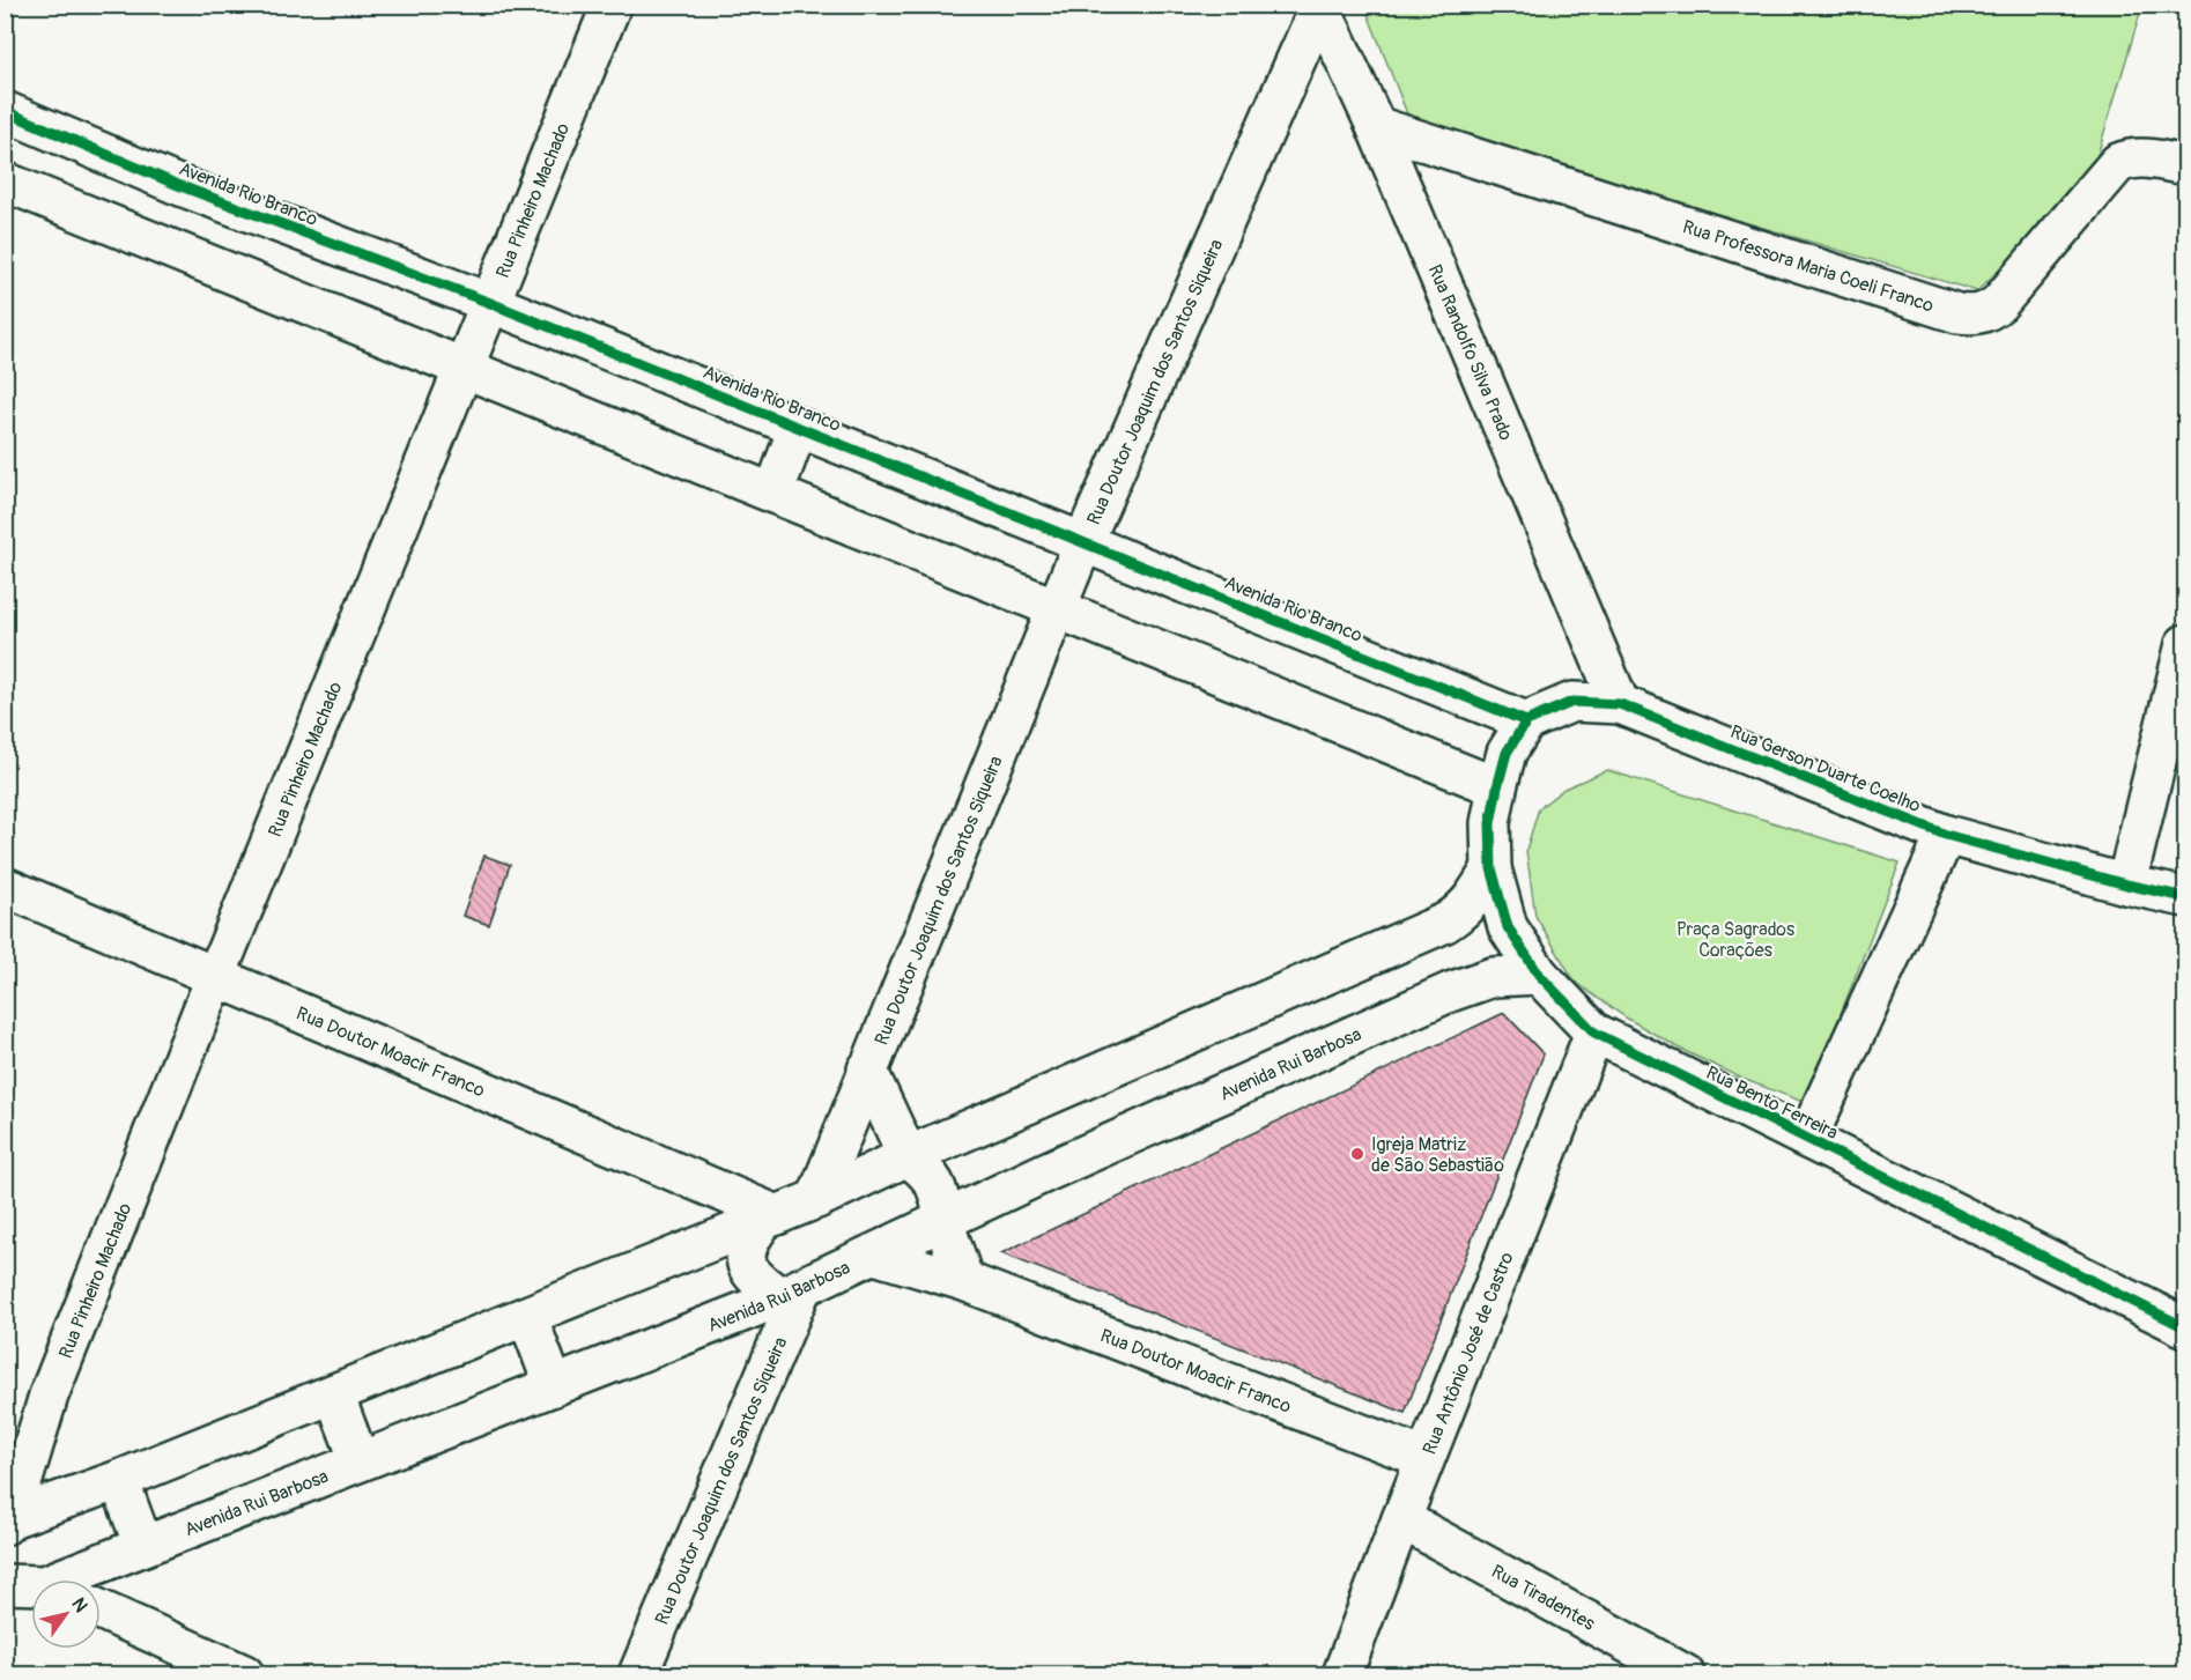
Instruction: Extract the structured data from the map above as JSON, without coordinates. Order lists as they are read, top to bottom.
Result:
{
  "streets": {
    "street": [
      "Avenida Rio Branco",
      "Rua Pinheiro Machado",
      "Rua Professora Maria Coeli Franco",
      "Rua Randolfo Silva Prado",
      "Rua Doutor Joaquim dos Santos Siqueira",
      "Rua Gerson Duarte Coelho",
      "Rua Doutor Moacir Franco",
      "Avenida Rui Barbosa",
      "Rua Bento Ferreira",
      "Rua Antônio José de Castro",
      "Rua Tiradentes"
    ]
  },
  "crossings": [
    ["Avenida Rio Branco", "Rua Pinheiro Machado"],
    ["Avenida Rio Branco", "Rua Doutor Joaquim dos Santos Siqueira"],
    ["Avenida Rio Branco", "Rua Gerson Duarte Coelho"],
    ["Rua Pinheiro Machado", "Rua Doutor Moacir Franco"],
    ["Rua Professora Maria Coeli Franco", "Rua Randolfo Silva Prado"],
    ["Rua Randolfo Silva Prado", "Rua Doutor Joaquim dos Santos Siqueira"],
    ["Rua Randolfo Silva Prado", "Rua Gerson Duarte Coelho"],
    ["Rua Doutor Joaquim dos Santos Siqueira", "Avenida Rui Barbosa"],
    ["Rua Doutor Moacir Franco", "Avenida Rui Barbosa"],
    ["Rua Doutor Moacir Franco", "Rua Antônio José de Castro"],
    ["Avenida Rui Barbosa", "Rua Bento Ferreira"],
    ["Rua Bento Ferreira", "Rua Antônio José de Castro"],
    ["Rua Antônio José de Castro", "Rua Tiradentes"]
  ],
  "parks": ["Praça Sagrados Corações"],
  "places": ["Igreja Matriz de São Sebastião"],
  "north": "top right"
}
